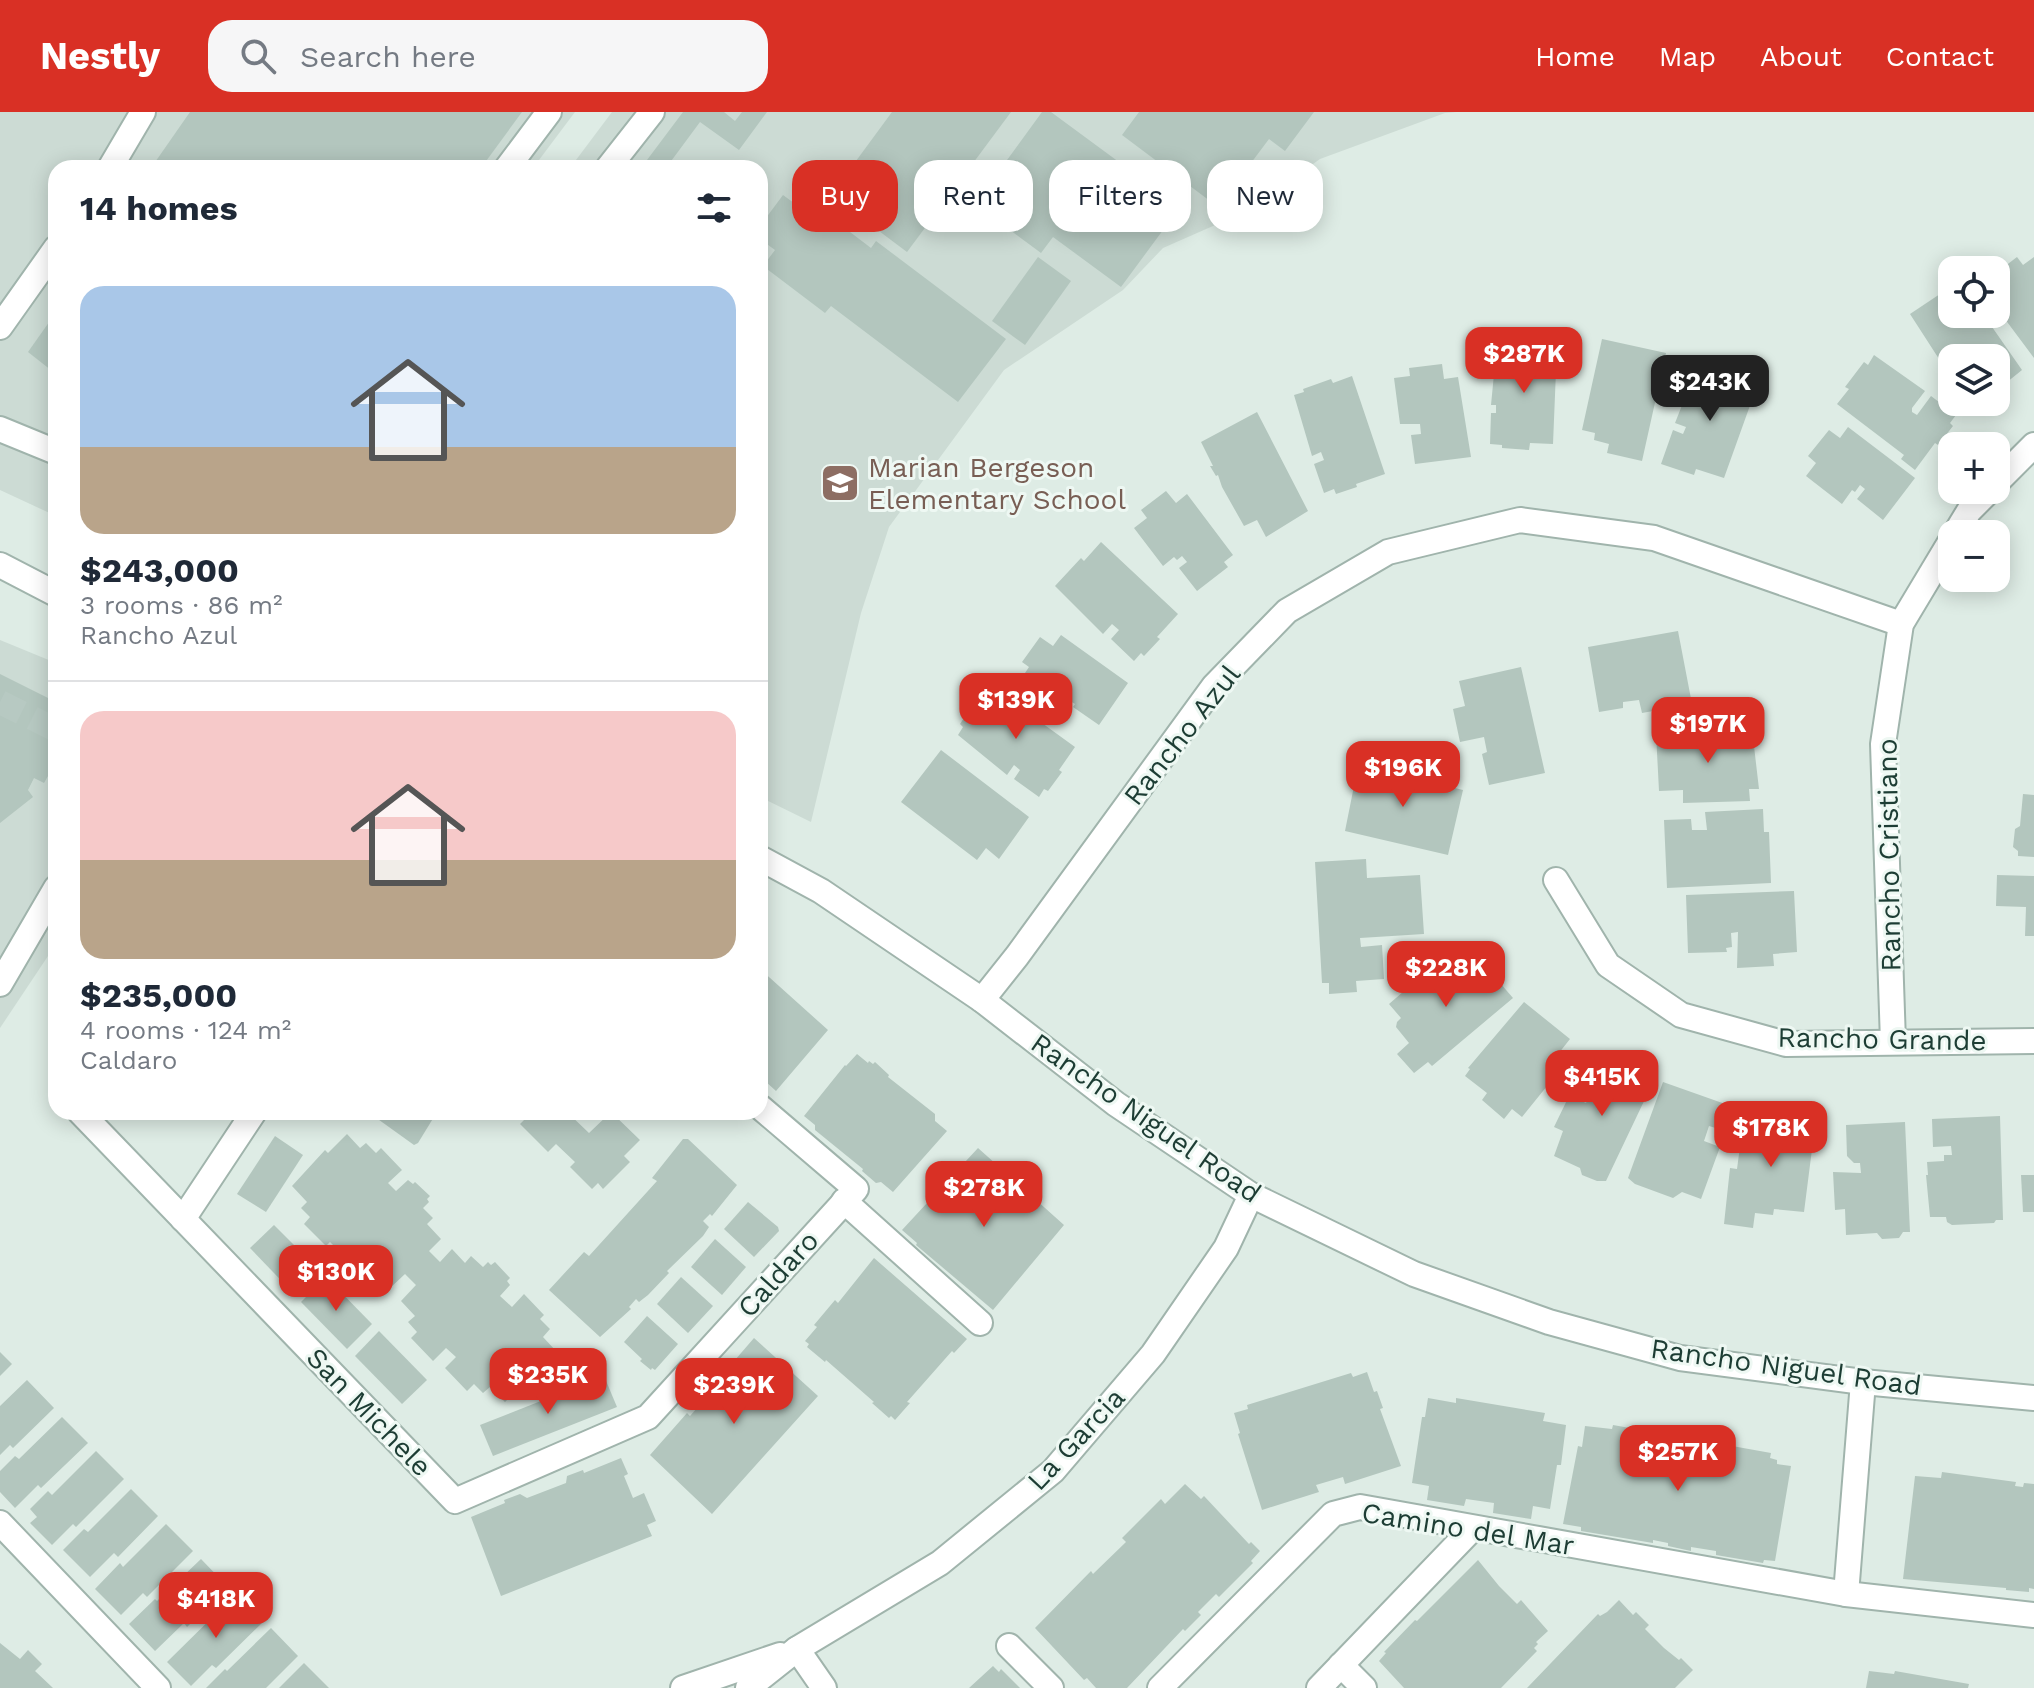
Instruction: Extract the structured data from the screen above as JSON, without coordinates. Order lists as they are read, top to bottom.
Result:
{
  "streets": {
    "street": [
      "Rancho Azul",
      "Rancho Cristiano",
      "Rancho Grande",
      "Rancho Niguel Road",
      "Caldaro",
      "San Michele",
      "La Garcia",
      "Camino del Mar"
    ]
  },
  "crossings": [
    ["Rancho Azul", "Rancho Cristiano"],
    ["Rancho Azul", "Rancho Niguel Road"],
    ["Rancho Cristiano", "Rancho Grande"],
    ["Rancho Niguel Road", "La Garcia"],
    ["Caldaro", "San Michele"]
  ],
  "places": {
    "school or university": ["Marian Bergeson Elementary School"]
  },
  "page": {
    "header": "Nestly",
    "search": "Search here",
    "nav": [
      "Home",
      "Map",
      "About",
      "Contact"
    ],
    "chip": [
      "Buy",
      "Rent",
      "Filters",
      "New"
    ],
    "heading": "14 homes",
    "map_buttons": ["+", "−"],
    "list": [
      {
        "name": "$243,000",
        "note": "3 rooms · 86 m² · Rancho Azul"
      },
      {
        "name": "$235,000",
        "note": "4 rooms · 124 m² · Caldaro"
      }
    ],
    "price": [
      "$287K",
      "$243K",
      "$139K",
      "$197K",
      "$196K",
      "$228K",
      "$415K",
      "$178K",
      "$278K",
      "$130K",
      "$235K",
      "$239K",
      "$257K",
      "$418K"
    ]
  }
}
